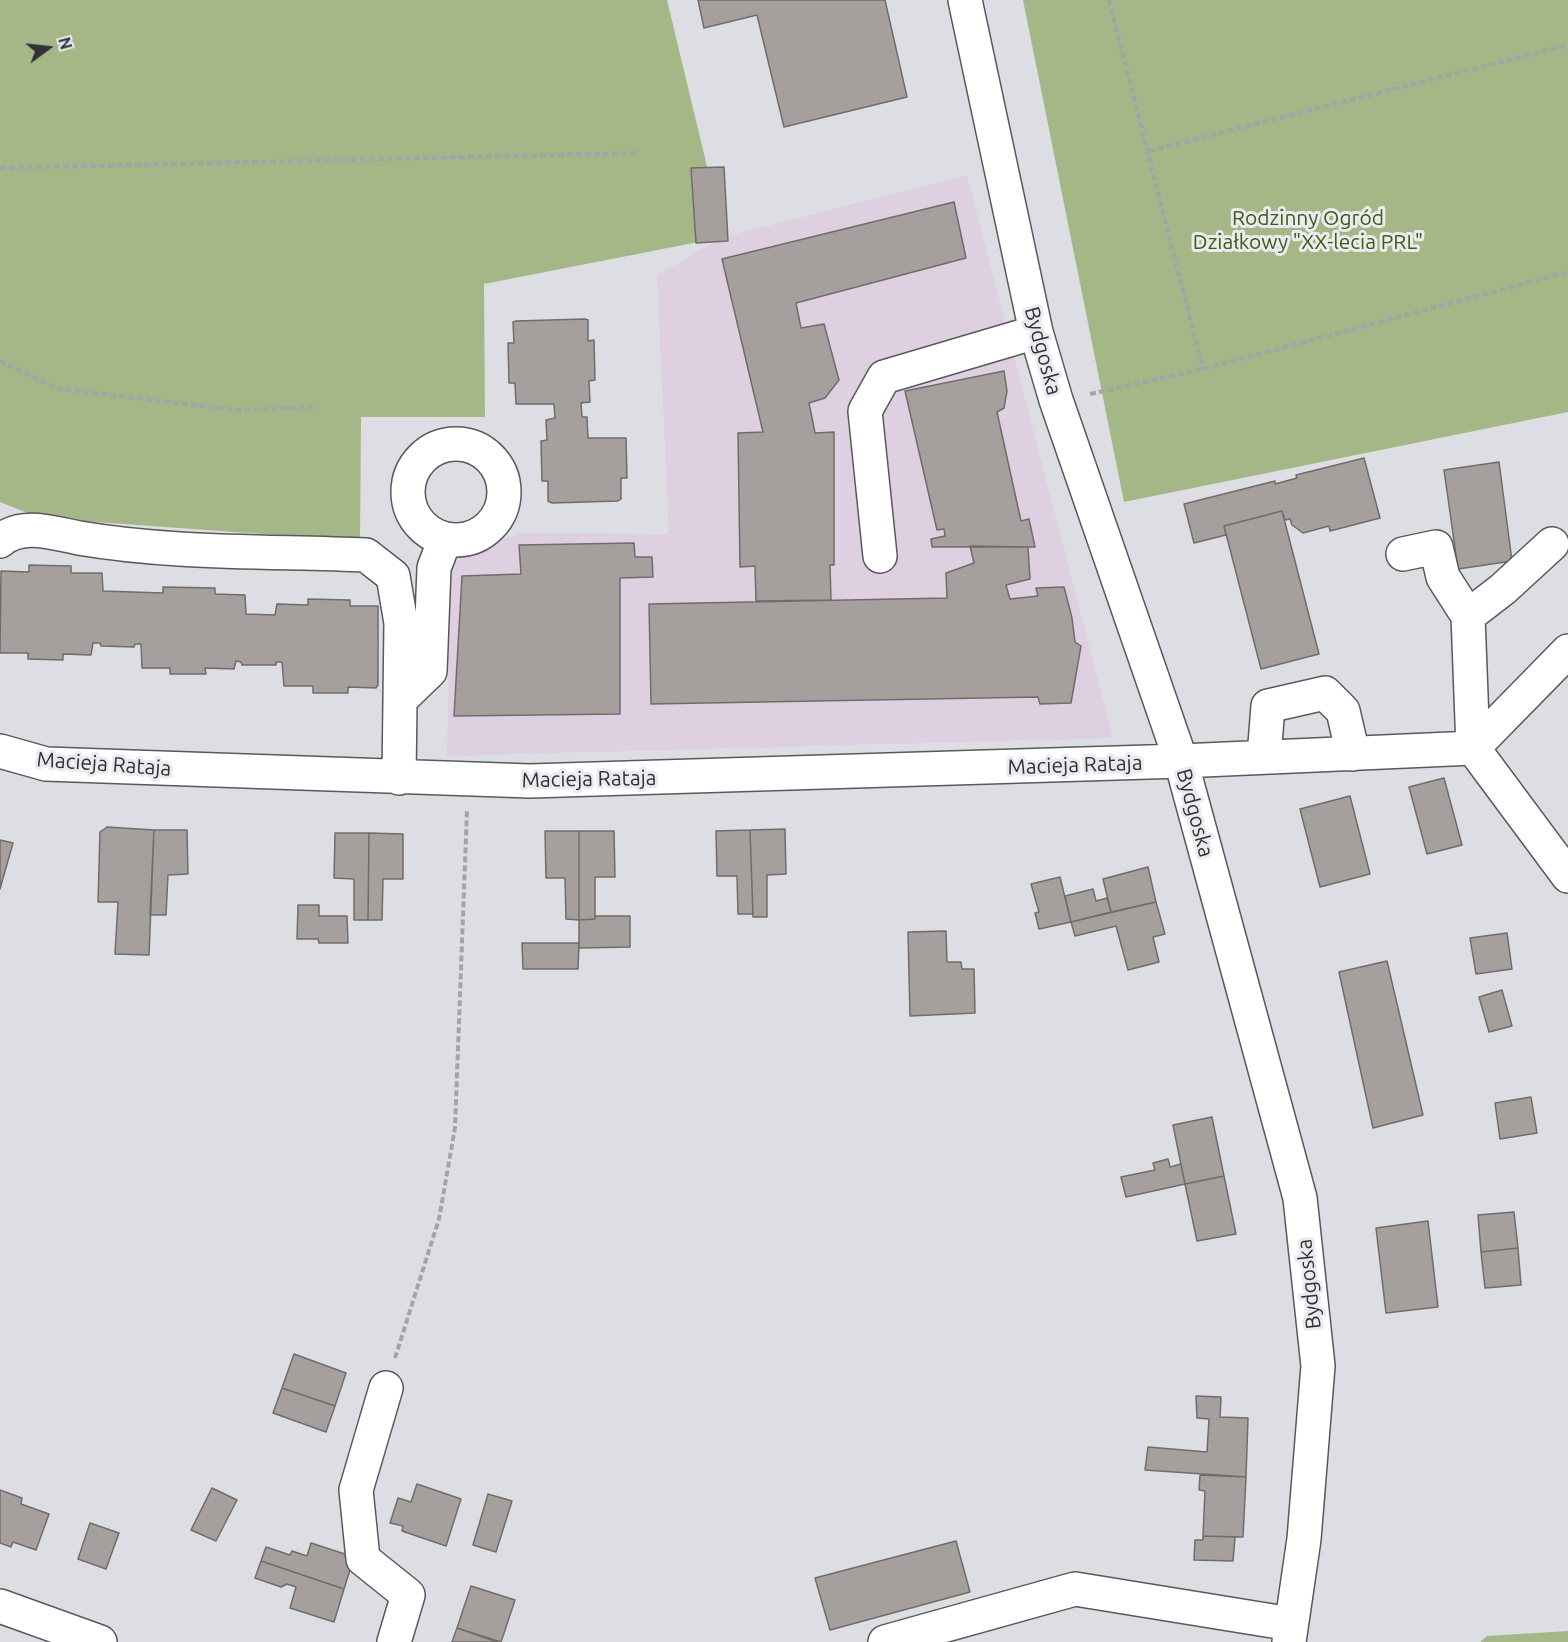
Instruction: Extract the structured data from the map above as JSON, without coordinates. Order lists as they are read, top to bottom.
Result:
{
  "streets": {
    "street": ["Bydgoska", "Macieja Rataja"]
  },
  "crossings": [
    ["Bydgoska", "Macieja Rataja"]
  ],
  "parks": ["Rodzinny Ogród Działkowy \"XX-lecia PRL\""],
  "north": "right"
}
